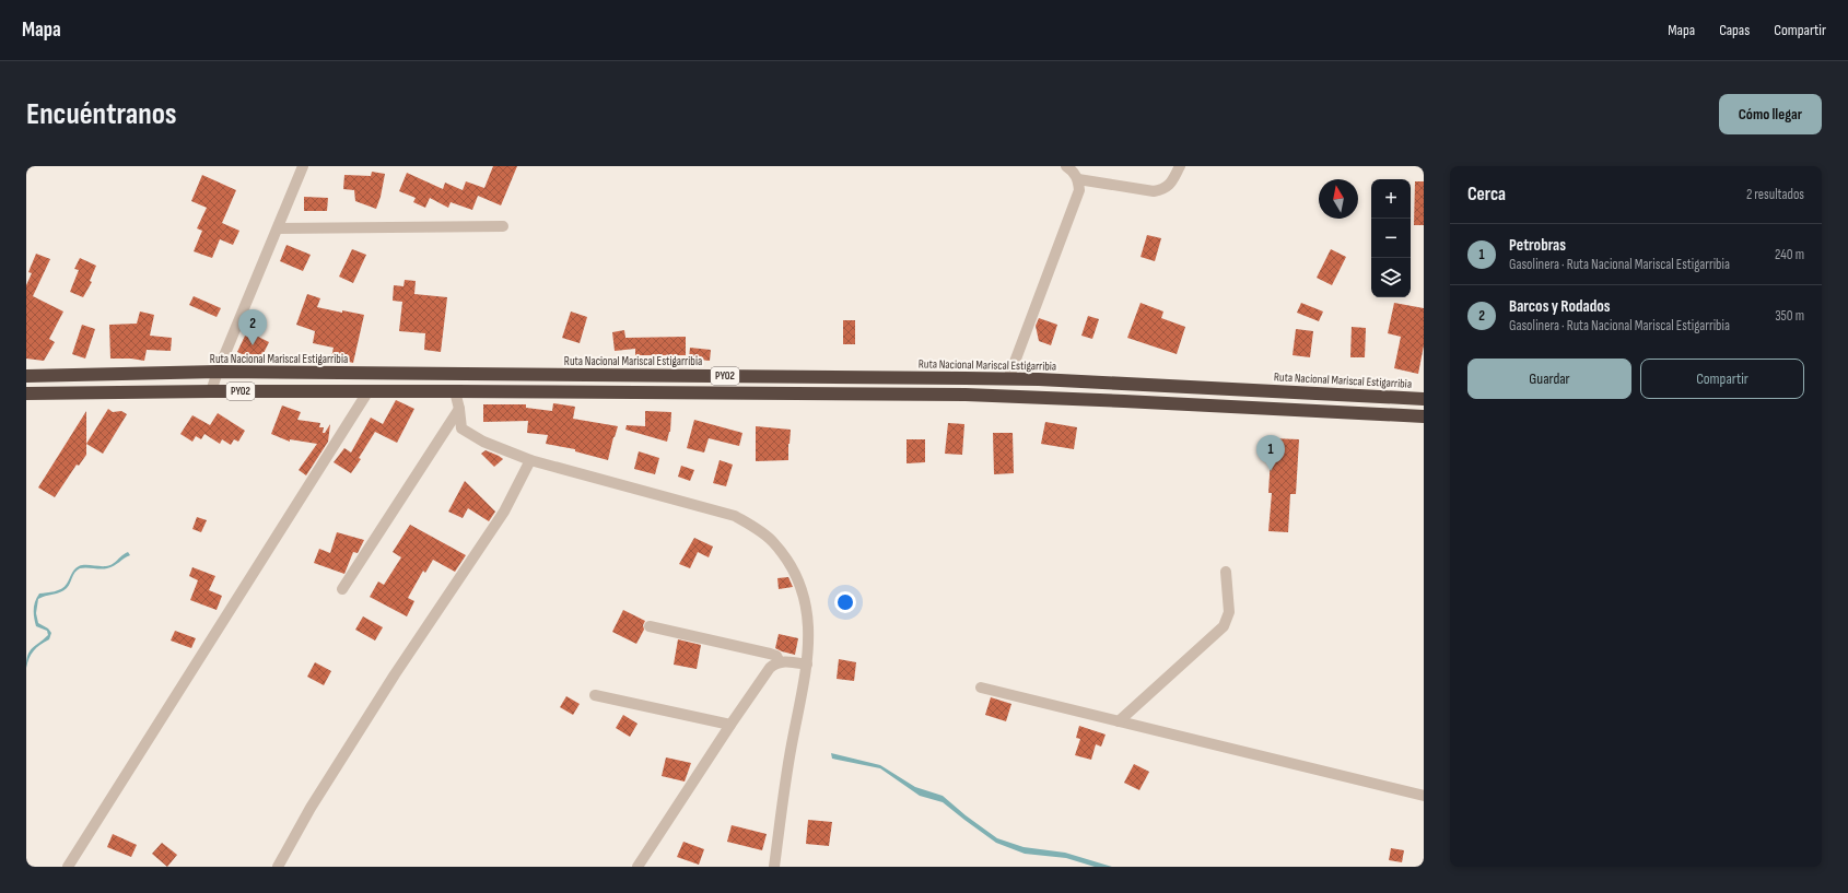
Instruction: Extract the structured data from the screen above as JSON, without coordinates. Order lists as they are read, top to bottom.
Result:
{
  "streets": {
    "highway": ["Ruta Nacional Mariscal Estigarribia", "PY02"]
  },
  "north": "top",
  "page": {
    "header": "Mapa",
    "nav": ["Mapa", "Capas", "Compartir"],
    "buttons": [
      "Cómo llegar",
      ["Guardar", "Compartir"]
    ],
    "title": "Encuéntranos",
    "heading": ["Cerca", "2 resultados"],
    "map_buttons": ["+", "−"],
    "list": [
      {
        "mark": "1",
        "name": "Petrobras",
        "note": "Gasolinera · Ruta Nacional Mariscal Estigarribia",
        "value": "240 m"
      },
      {
        "mark": "2",
        "name": "Barcos y Rodados",
        "note": "Gasolinera · Ruta Nacional Mariscal Estigarribia",
        "value": "350 m"
      }
    ],
    "pins": ["2", "1"]
  }
}
